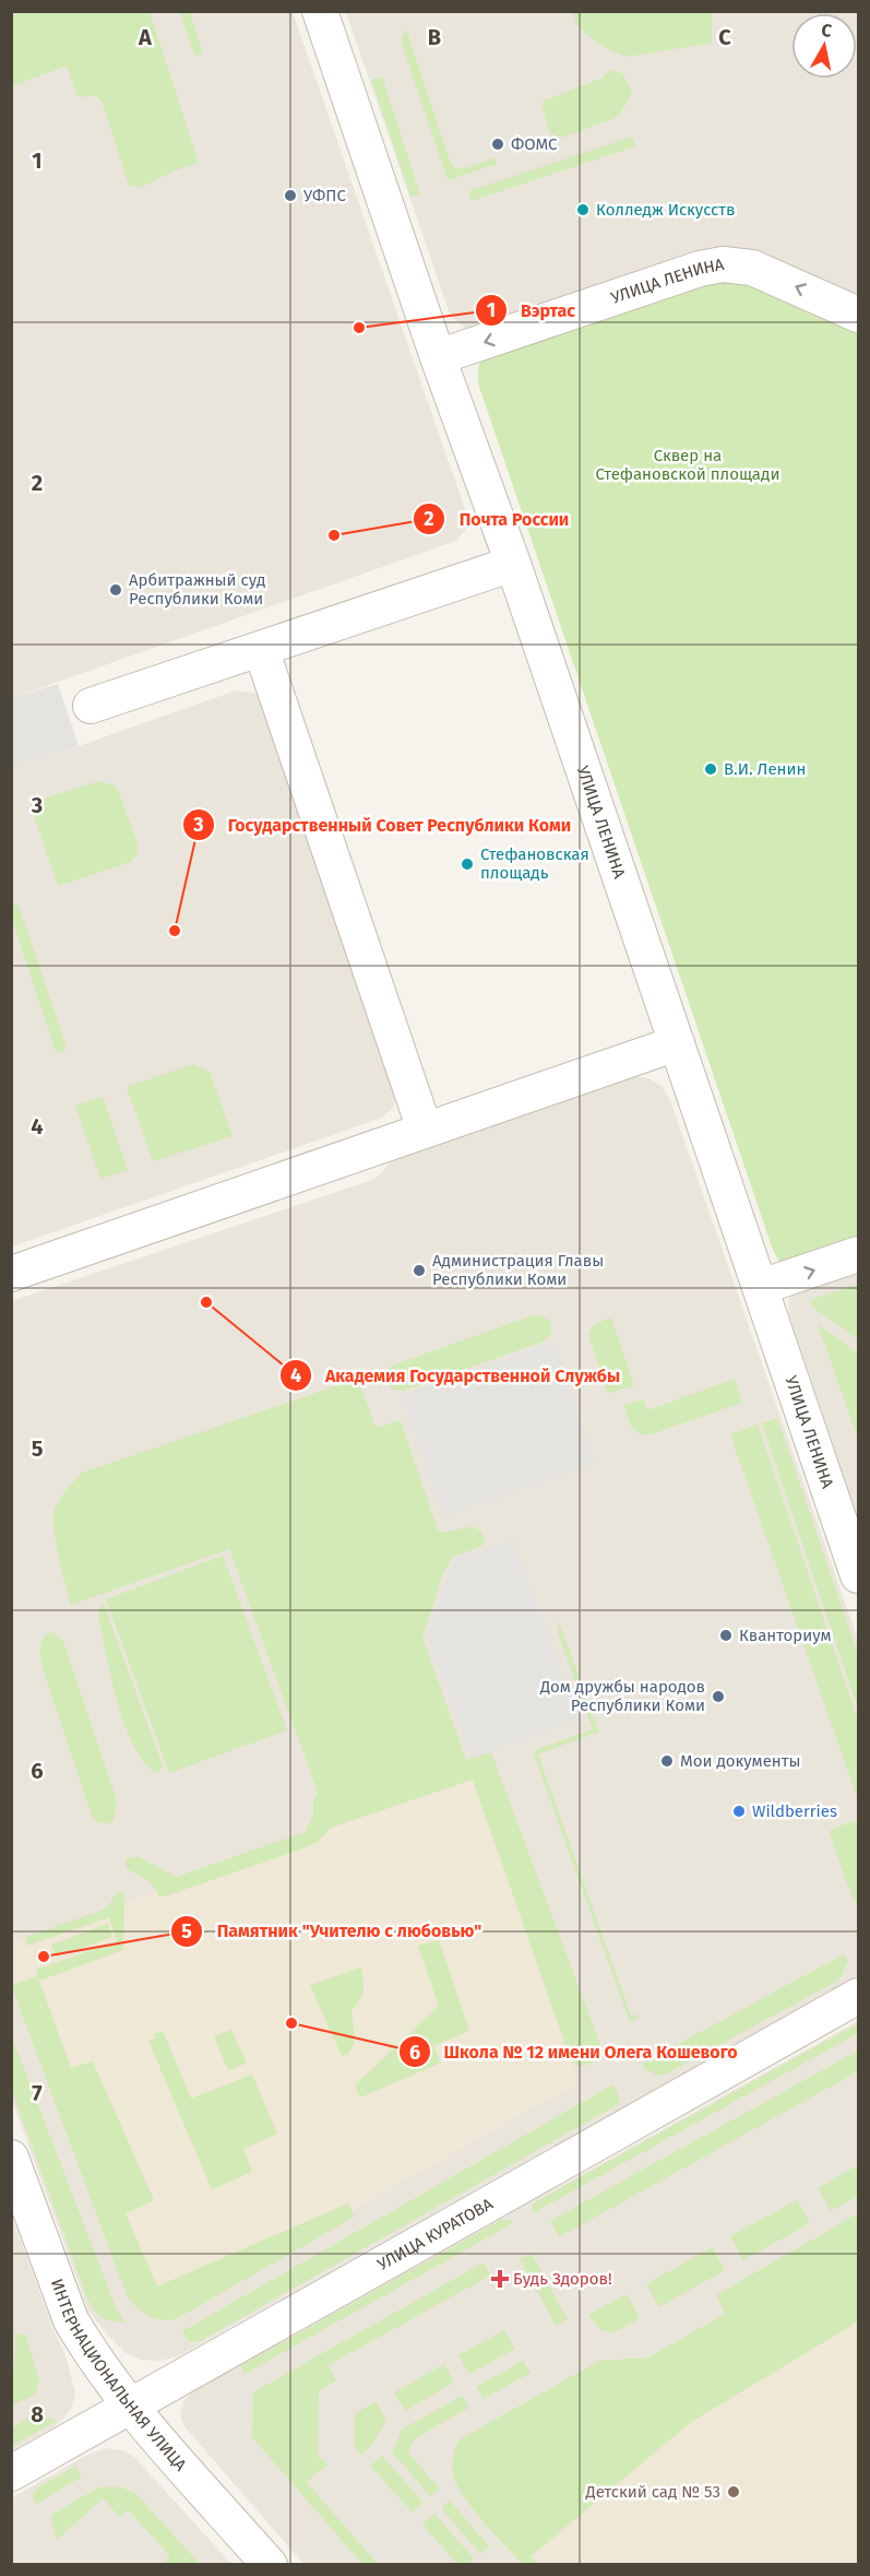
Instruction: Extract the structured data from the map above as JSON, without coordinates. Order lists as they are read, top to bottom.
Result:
{
  "streets": {
    "street": ["УЛИЦА ЛЕНИНА", "УЛИЦА КУРАТОВА", "ИНТЕРНАЦИОНАЛЬНАЯ УЛИЦА"]
  },
  "crossings": [
    ["УЛИЦА КУРАТОВА", "ИНТЕРНАЦИОНАЛЬНАЯ УЛИЦА"]
  ],
  "parks": ["Сквер на Стефановской площади"],
  "places": {
    "other": [
      "ФОМС",
      "УФПС",
      "Колледж Искусств",
      "Вэртас",
      "Почта России",
      "Арбитражный суд Республики Коми",
      "В.И. Ленин",
      "Стефановская площадь",
      "Государственный Совет Республики Коми",
      "Администрация Главы Республики Коми",
      "Академия Государственной Службы",
      "Кванториум",
      "Дом дружбы народов Республики Коми",
      "Мои документы",
      "Wildberries",
      "Памятник \"Учителю с любовью\"",
      "Школа № 12 имени Олега Кошевого",
      "Детский сад № 53"
    ],
    "health": ["Будь Здоров!"]
  },
  "north": "top",
  "grid": {
    "columns": ["A", "B", "C"],
    "rows": [
      "1",
      "2",
      "3",
      "4",
      "5",
      "6",
      "7",
      "8"
    ]
  }
}
